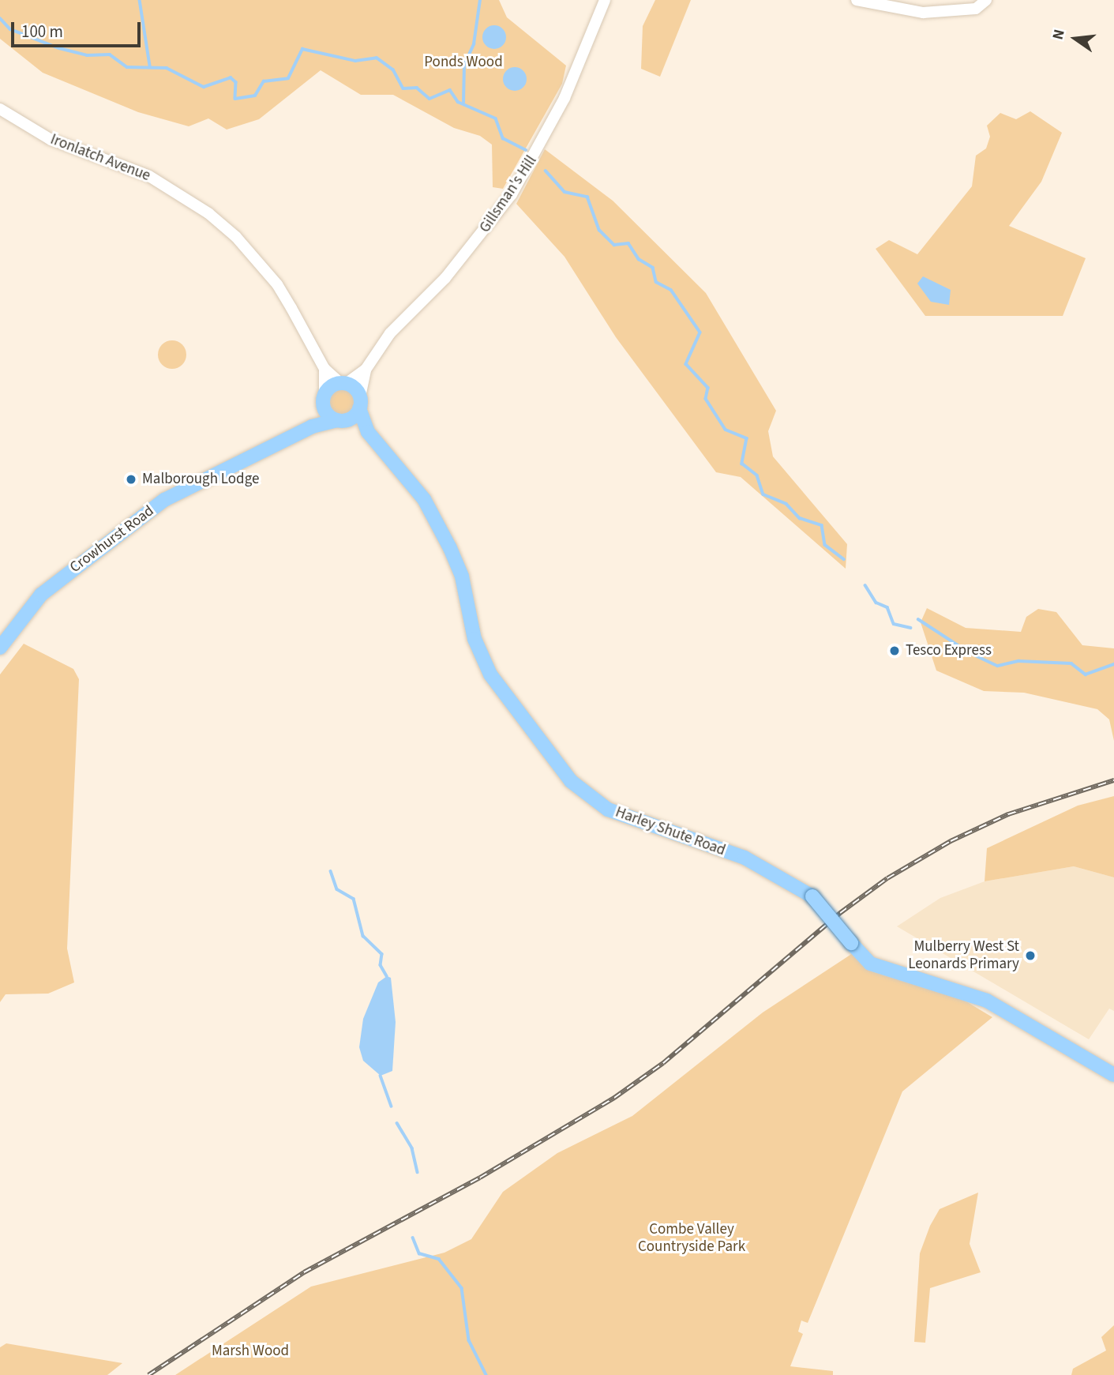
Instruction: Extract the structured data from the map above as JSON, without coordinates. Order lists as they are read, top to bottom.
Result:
{
  "streets": {
    "main road": ["Crowhurst Road", "Harley Shute Road"],
    "street": ["Ironlatch Avenue", "Gillsman's Hill"]
  },
  "parks": ["Ponds Wood", "Combe Valley Countryside Park", "Marsh Wood"],
  "places": ["Malborough Lodge", "Tesco Express", "Mulberry West St Leonards Primary"],
  "scale_bar": "100 m",
  "north": "left"
}
